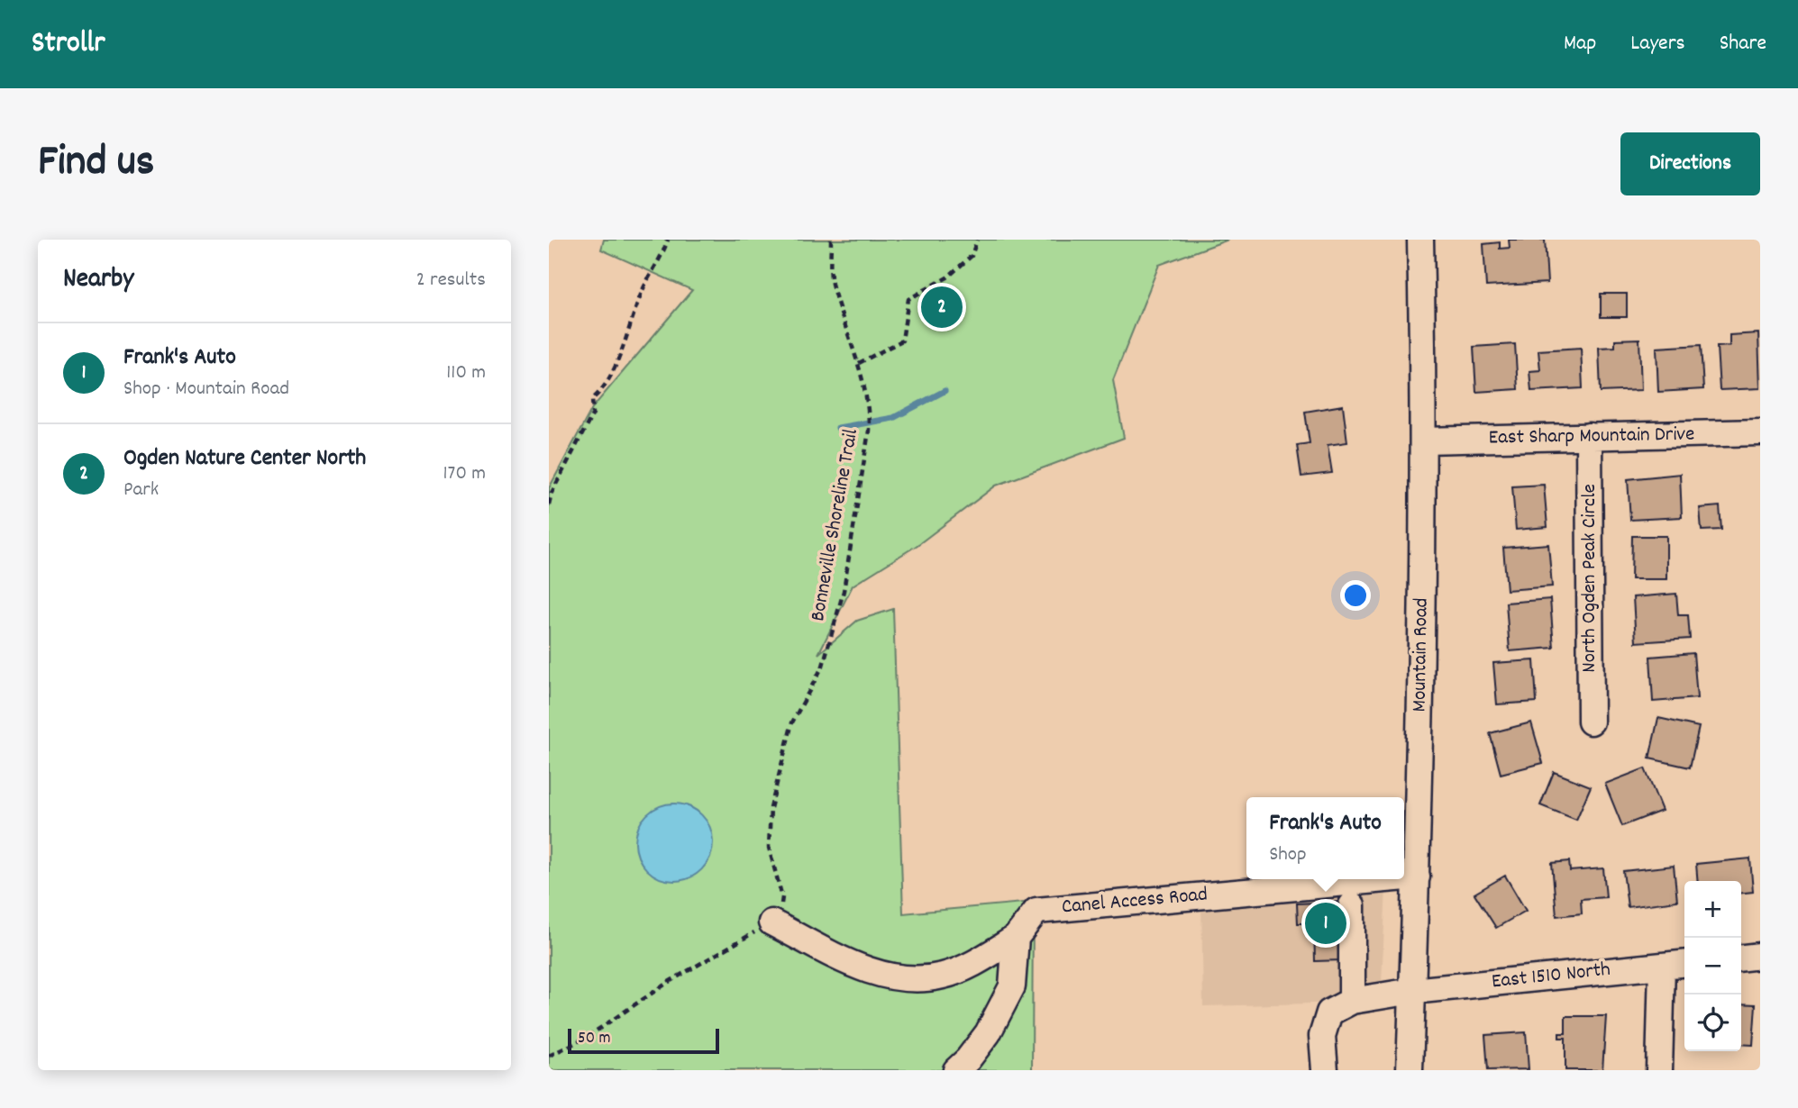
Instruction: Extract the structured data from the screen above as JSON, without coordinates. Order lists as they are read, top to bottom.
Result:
{
  "streets": {
    "street": [
      "East Sharp Mountain Drive",
      "North Ogden Peak Circle",
      "Mountain Road",
      "Canel Access Road",
      "East 1510 North"
    ],
    "path": ["Bonneville Shoreline Trail"]
  },
  "crossings": [
    ["East Sharp Mountain Drive", "North Ogden Peak Circle"],
    ["East Sharp Mountain Drive", "Mountain Road"],
    ["Mountain Road", "Canel Access Road"],
    ["Mountain Road", "East 1510 North"]
  ],
  "scale_bar": "50 m",
  "page": {
    "header": "Strollr",
    "nav": ["Map", "Layers", "Share"],
    "title": "Find us",
    "buttons": "Directions",
    "heading": ["Nearby", "2 results"],
    "pins": ["2", "1"],
    "list": [
      {
        "mark": "1",
        "name": "Frank's Auto",
        "note": "Shop · Mountain Road",
        "value": "110 m"
      },
      {
        "mark": "2",
        "name": "Ogden Nature Center North",
        "note": "Park",
        "value": "170 m"
      }
    ],
    "popup": ["Frank's Auto", "Shop"],
    "map_buttons": ["+", "−"],
    "scale": "50 m"
  }
}
